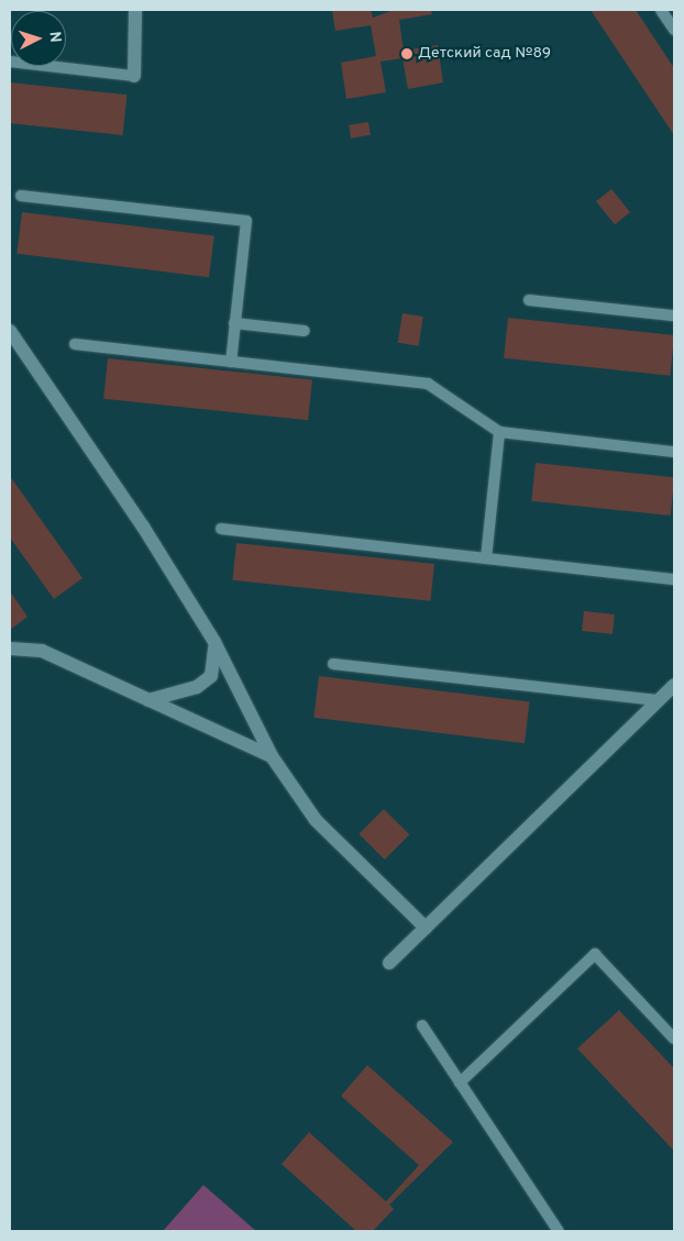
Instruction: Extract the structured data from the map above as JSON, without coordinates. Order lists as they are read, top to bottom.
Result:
{
  "places": ["Детский сад №89"],
  "north": "right"
}
